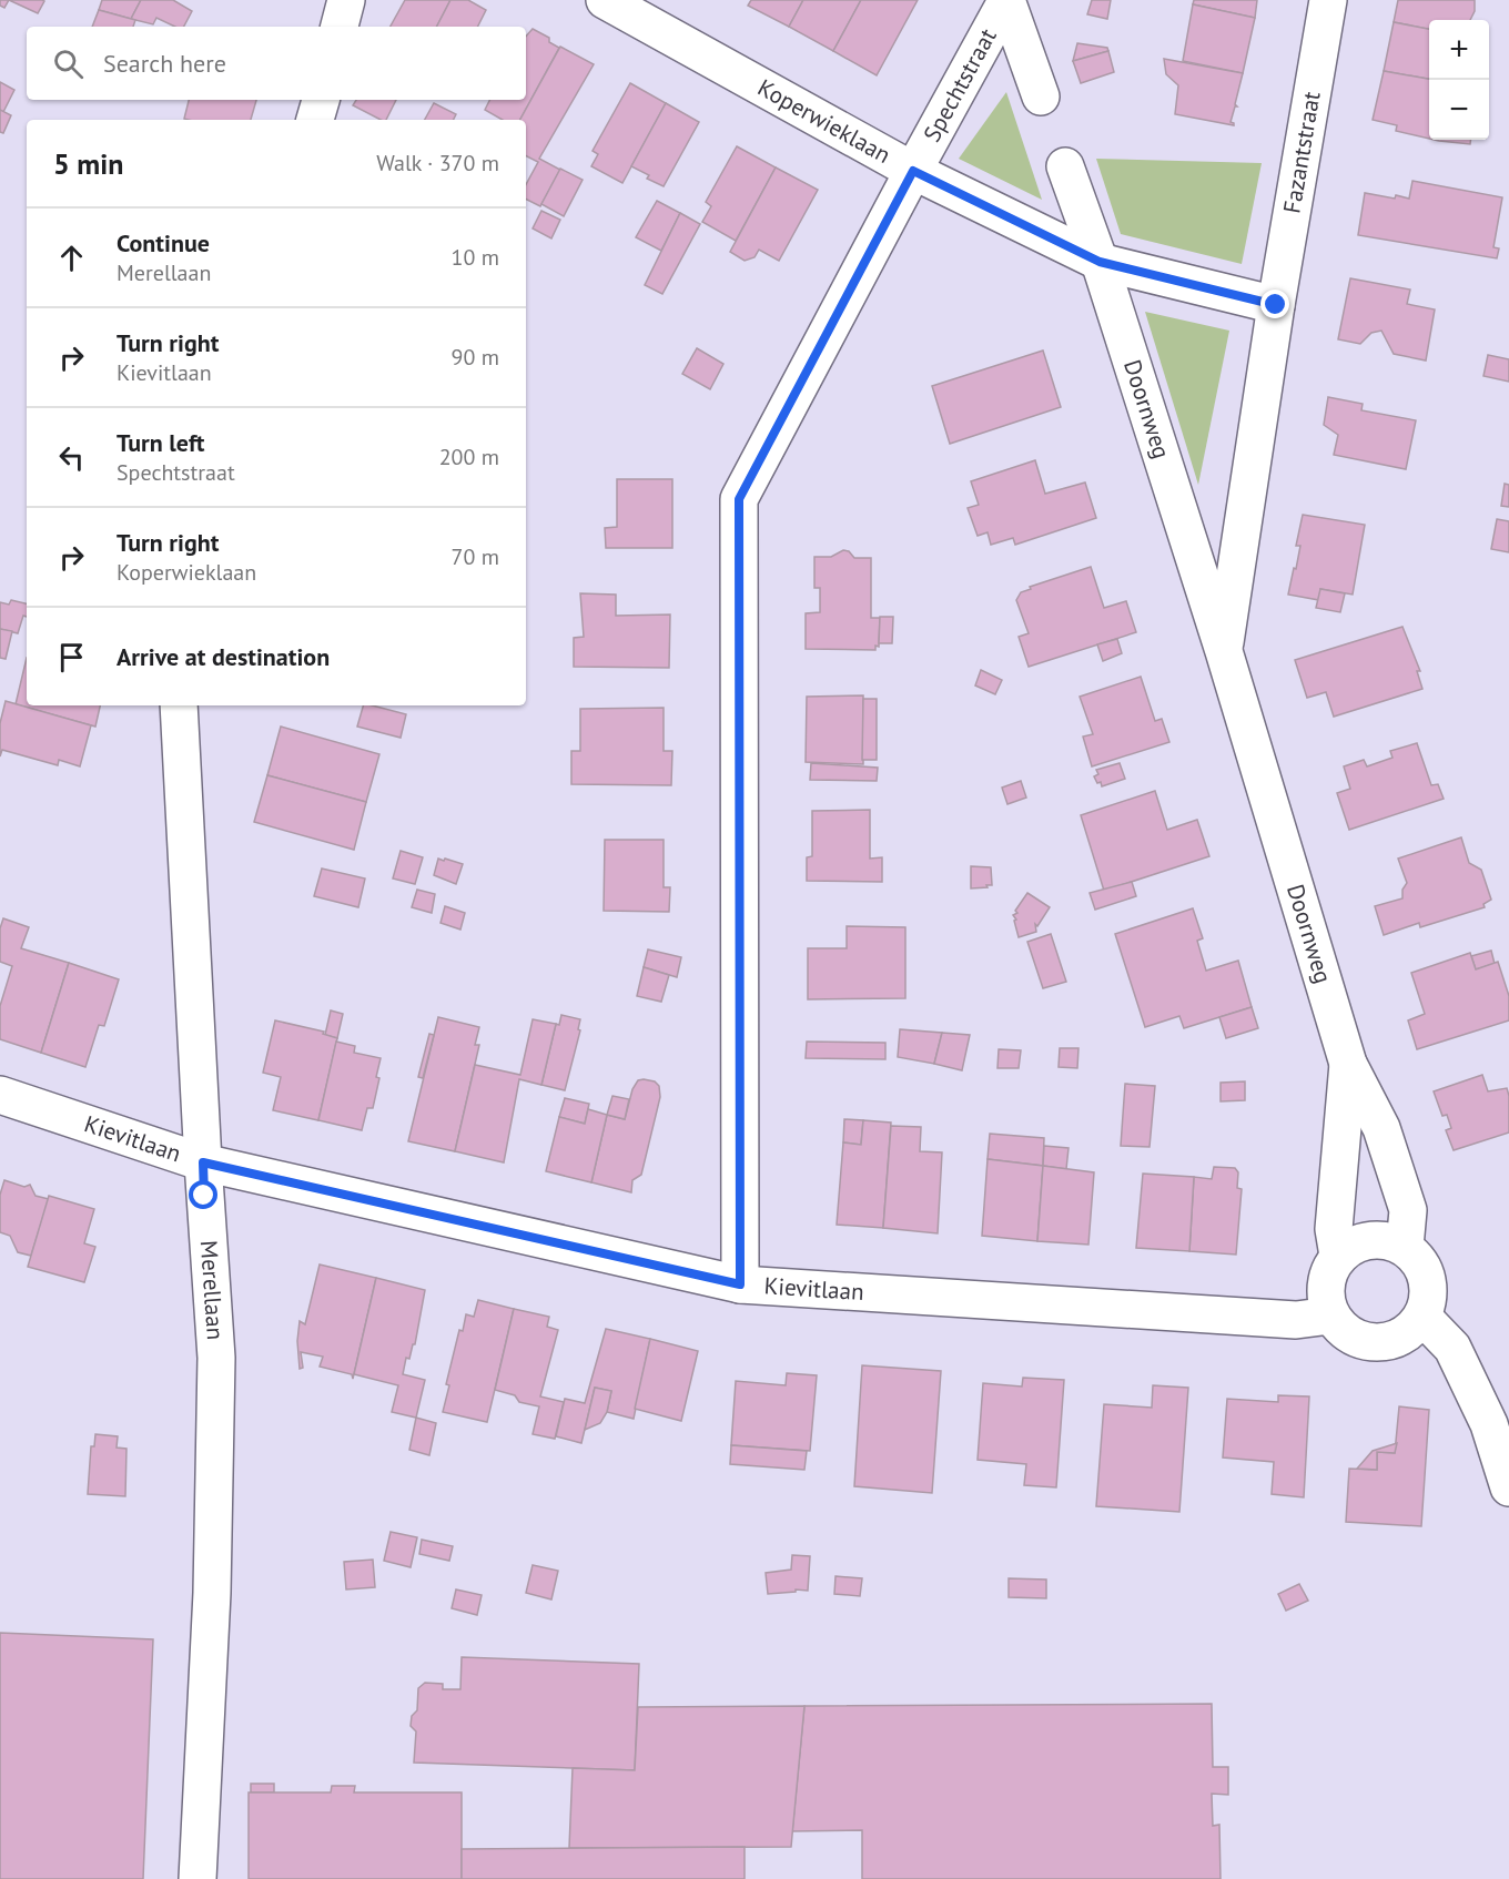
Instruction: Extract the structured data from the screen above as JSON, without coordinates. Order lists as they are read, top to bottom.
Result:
{
  "streets": {
    "street": [
      "Spechtstraat",
      "Koperwieklaan",
      "Fazantstraat",
      "Doornweg",
      "Kievitlaan",
      "Merellaan"
    ]
  },
  "crossings": [
    ["Spechtstraat", "Koperwieklaan"],
    ["Spechtstraat", "Kievitlaan"],
    ["Koperwieklaan", "Fazantstraat"],
    ["Koperwieklaan", "Doornweg"],
    ["Fazantstraat", "Doornweg"],
    ["Doornweg", "Kievitlaan"],
    ["Kievitlaan", "Merellaan"]
  ],
  "page": {
    "map_buttons": ["+", "−"],
    "search": "Search here",
    "heading": ["5 min", "Walk · 370 m"],
    "list": [
      ["Continue", "Merellaan", "10 m"],
      ["Turn right", "Kievitlaan", "90 m"],
      ["Turn left", "Spechtstraat", "200 m"],
      ["Turn right", "Koperwieklaan", "70 m"],
      "Arrive at destination"
    ]
  }
}
